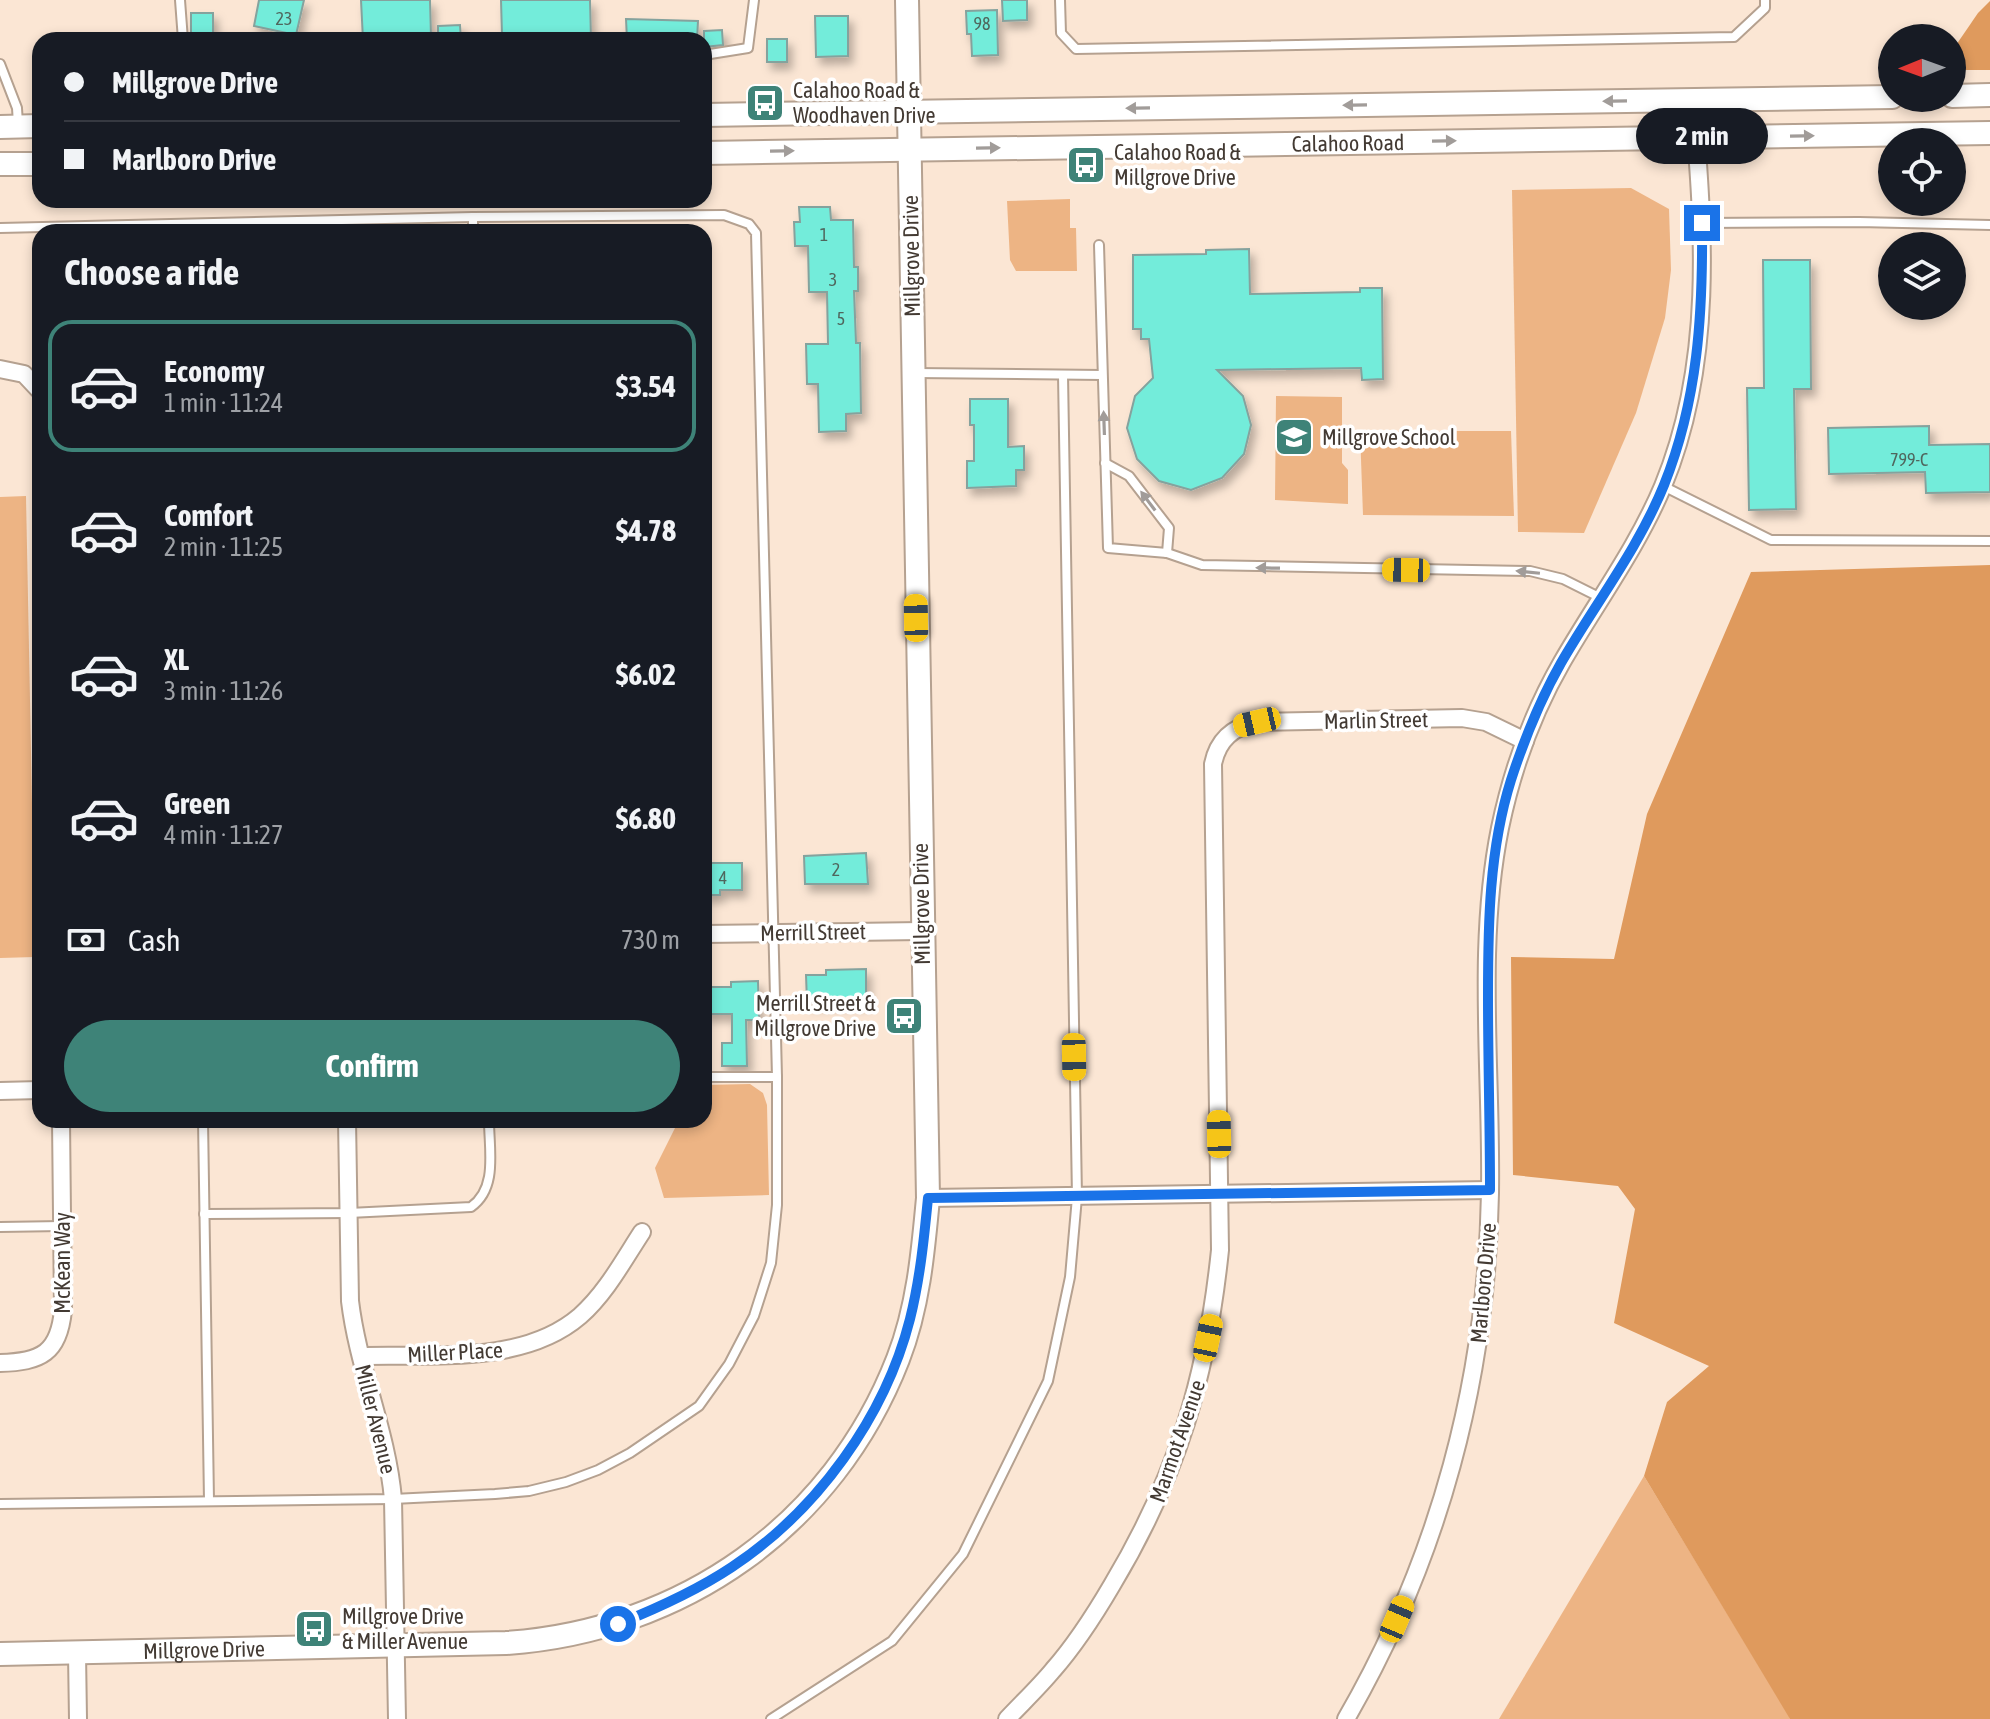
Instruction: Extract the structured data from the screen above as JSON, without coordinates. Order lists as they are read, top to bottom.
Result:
{
  "streets": {
    "main road": ["Calahoo Road", "Millgrove Drive"],
    "street": [
      "Marlin Street",
      "Merrill Street",
      "McKean Way",
      "Marlboro Drive",
      "Miller Place",
      "Miller Avenue",
      "Marmot Avenue"
    ]
  },
  "crossings": [
    ["Calahoo Road", "Millgrove Drive"],
    ["Calahoo Road", "Marlboro Drive"],
    ["Millgrove Drive", "Merrill Street"],
    ["Millgrove Drive", "Miller Avenue"],
    ["Marlin Street", "Marlboro Drive"],
    ["Marlin Street", "Marmot Avenue"],
    ["Miller Place", "Miller Avenue"]
  ],
  "places": {
    "bus stop": [
      "Calahoo Road & Woodhaven Drive",
      "Calahoo Road & Millgrove Drive",
      "Merrill Street & Millgrove Drive",
      "Millgrove Drive & Miller Avenue"
    ],
    "school or university": ["Millgrove School"]
  },
  "house_numbers": [
    "23",
    "98",
    "1",
    "3",
    "5",
    "799-C",
    "2",
    "4"
  ],
  "north": "left",
  "page": {
    "banner": ["Millgrove Drive", "Marlboro Drive"],
    "bubble": "2 min",
    "heading": "Choose a ride",
    "list": [
      {
        "name": "Economy",
        "note": "1 min · 11:24",
        "value": "$3.54"
      },
      {
        "name": "Comfort",
        "note": "2 min · 11:25",
        "value": "$4.78"
      },
      {
        "name": "XL",
        "note": "3 min · 11:26",
        "value": "$6.02"
      },
      {
        "name": "Green",
        "note": "4 min · 11:27",
        "value": "$6.80"
      }
    ],
    "pay": ["Cash", "730 m"],
    "buttons": "Confirm"
  }
}
